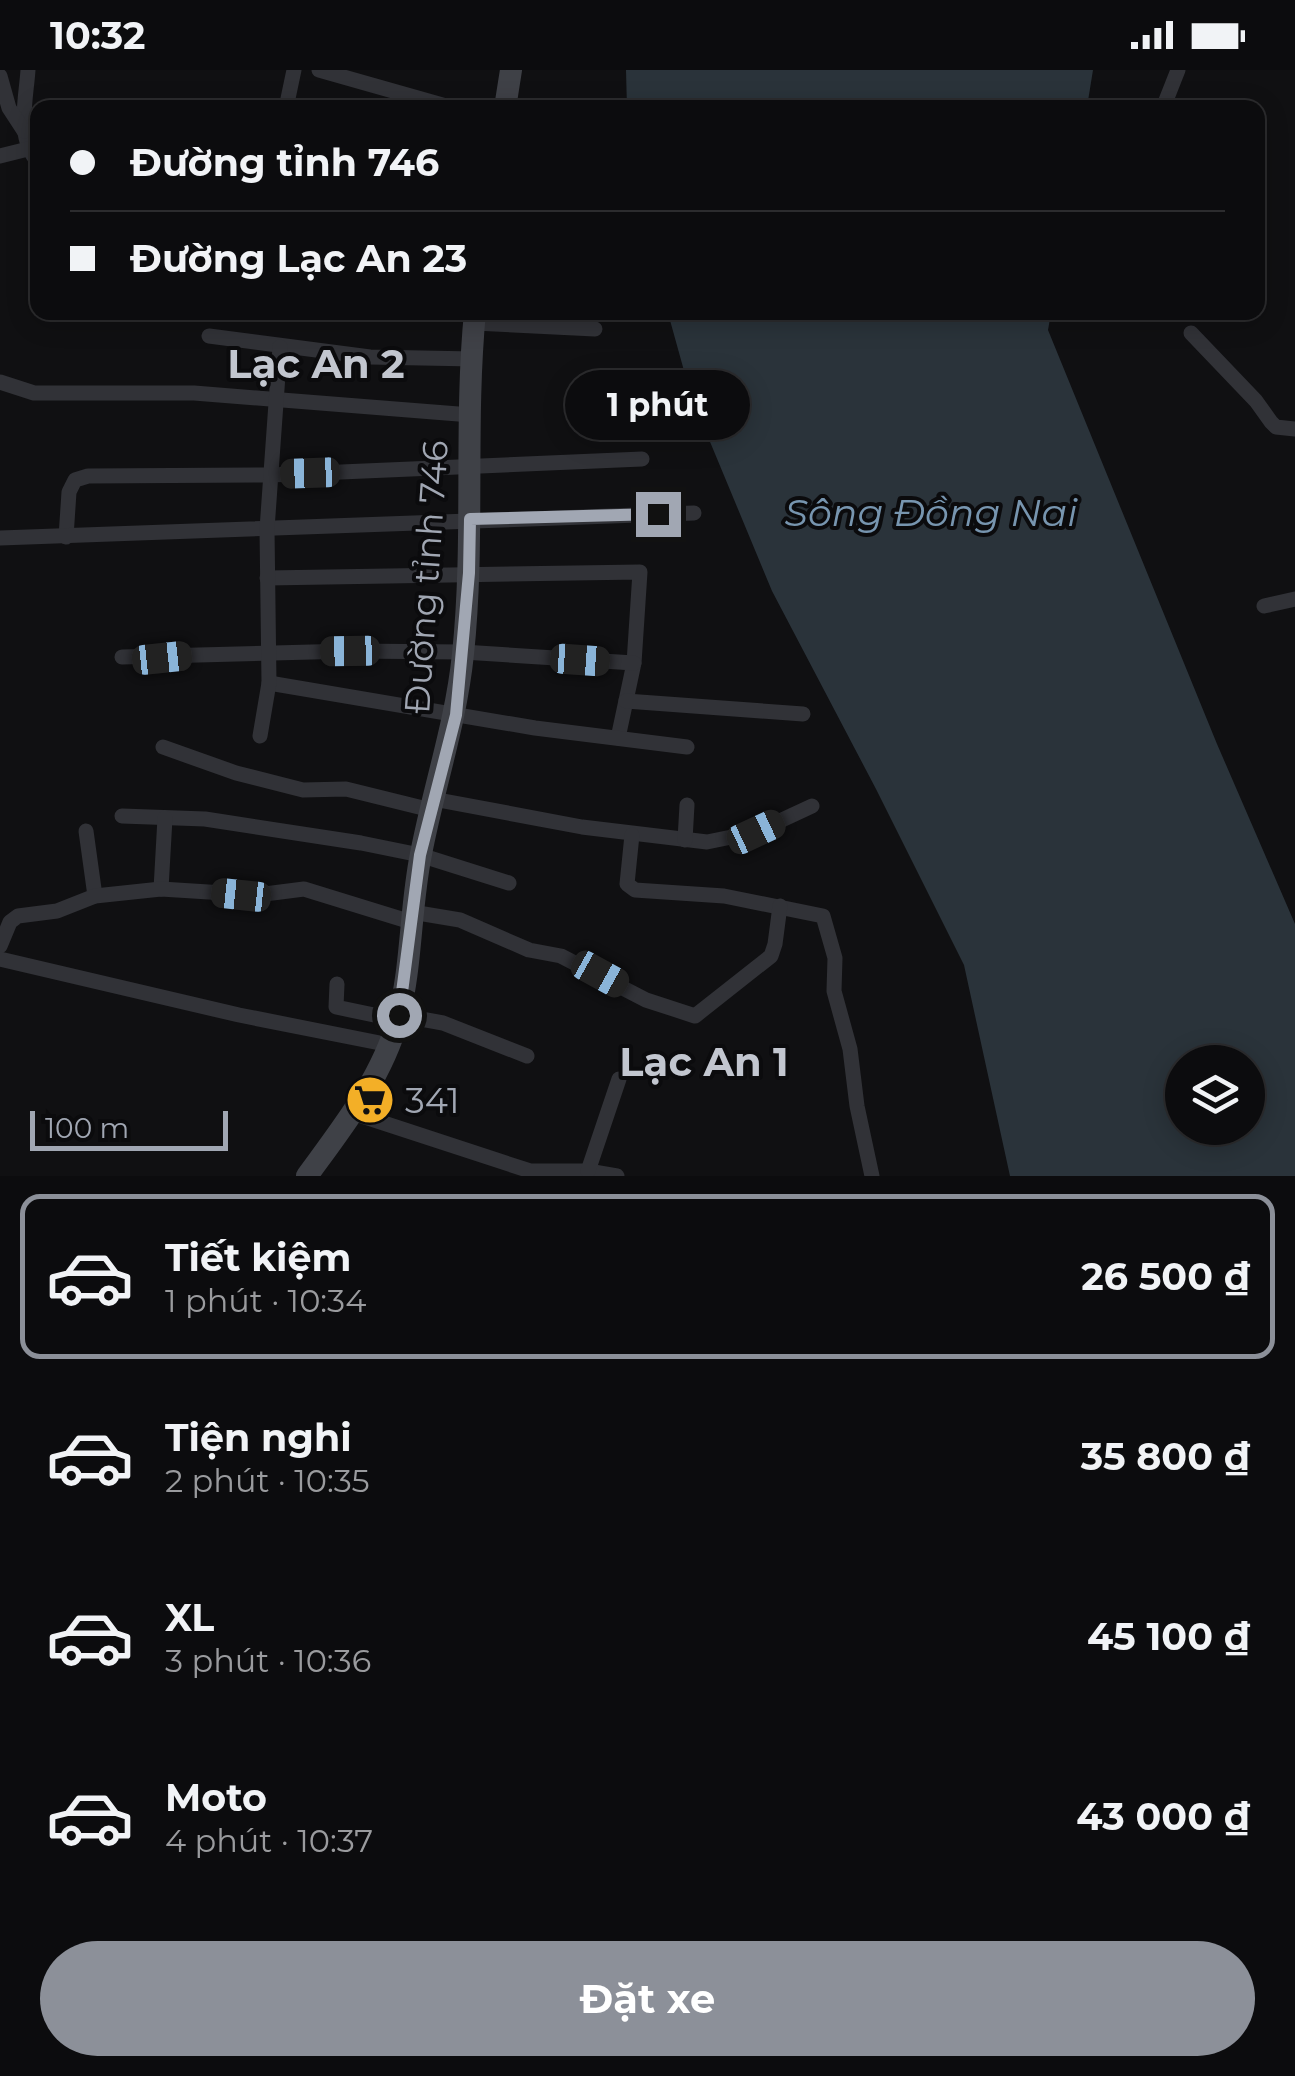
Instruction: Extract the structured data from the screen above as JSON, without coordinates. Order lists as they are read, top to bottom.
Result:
{
  "streets": {
    "main road": ["Đường tỉnh 746"]
  },
  "districts": ["Lạc An 2", "Lạc An 1"],
  "water": ["Sông Đồng Nai"],
  "places": {
    "supermarket": ["341"]
  },
  "scale_bar": "100 m",
  "page": {
    "status": "10:32",
    "banner": ["Đường tỉnh 746", "Đường Lạc An 23"],
    "bubble": "1 phút",
    "scale": "100 m",
    "list": [
      {
        "name": "Tiết kiệm",
        "note": "1 phút · 10:34",
        "value": "26 500 ₫"
      },
      {
        "name": "Tiện nghi",
        "note": "2 phút · 10:35",
        "value": "35 800 ₫"
      },
      {
        "name": "XL",
        "note": "3 phút · 10:36",
        "value": "45 100 ₫"
      },
      {
        "name": "Moto",
        "note": "4 phút · 10:37",
        "value": "43 000 ₫"
      }
    ],
    "buttons": "Đặt xe"
  }
}
